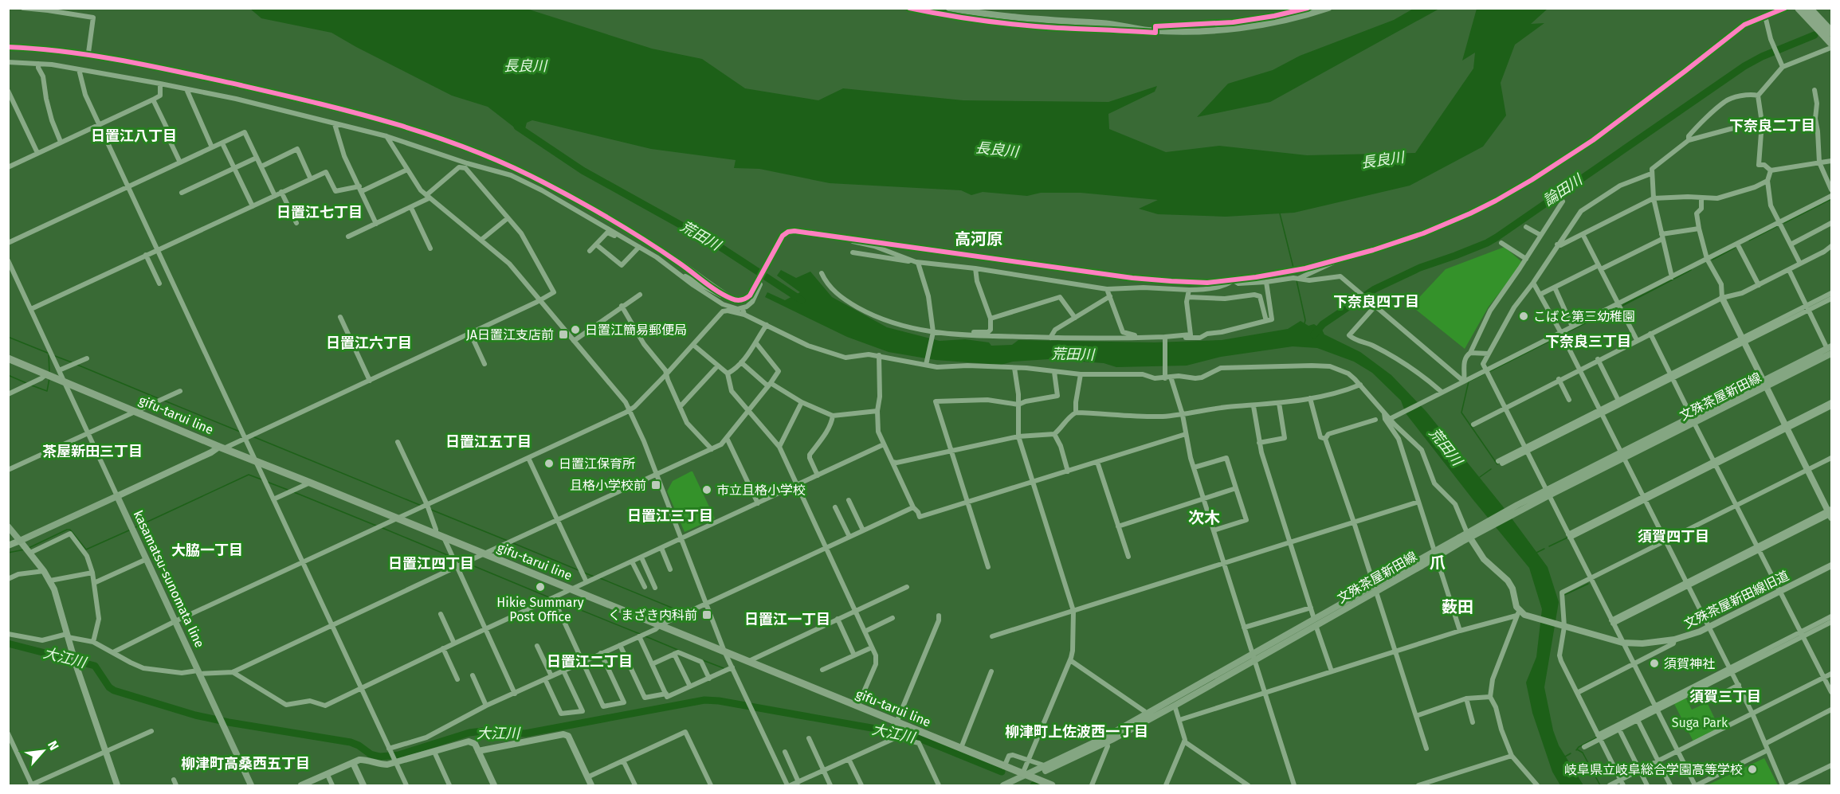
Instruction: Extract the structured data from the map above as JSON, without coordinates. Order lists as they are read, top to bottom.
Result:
{
  "streets": {
    "main road": ["文殊茶屋新田線", "gifu-tarui line", "kasamatsu-sunomata line"],
    "street": ["文殊茶屋新田線旧道"]
  },
  "crossings": [
    ["文殊茶屋新田線", "gifu-tarui line"]
  ],
  "districts": [
    "下奈良二丁目",
    "日置江八丁目",
    "日置江七丁目",
    "高河原",
    "下奈良四丁目",
    "下奈良三丁目",
    "日置江六丁目",
    "日置江五丁目",
    "茶屋新田三丁目",
    "日置江三丁目",
    "次木",
    "須賀四丁目",
    "大脇一丁目",
    "爪",
    "日置江四丁目",
    "薮田",
    "日置江一丁目",
    "日置江二丁目",
    "須賀三丁目",
    "柳津町上佐波西一丁目",
    "柳津町高桑西五丁目"
  ],
  "water": [
    "長良川",
    "論田川",
    "荒田川",
    "大江川"
  ],
  "parks": ["Suga Park"],
  "places": {
    "other": [
      "こばと第三幼稚園",
      "日置江簡易郵便局",
      "日置江保育所",
      "市立且格小学校",
      "Hikie Summary Post Office",
      "須賀神社",
      "岐阜県立岐阜総合学園高等学校"
    ],
    "transit": ["JA日置江支店前", "且格小学校前", "くまざき内科前"]
  },
  "north": "top right"
}
